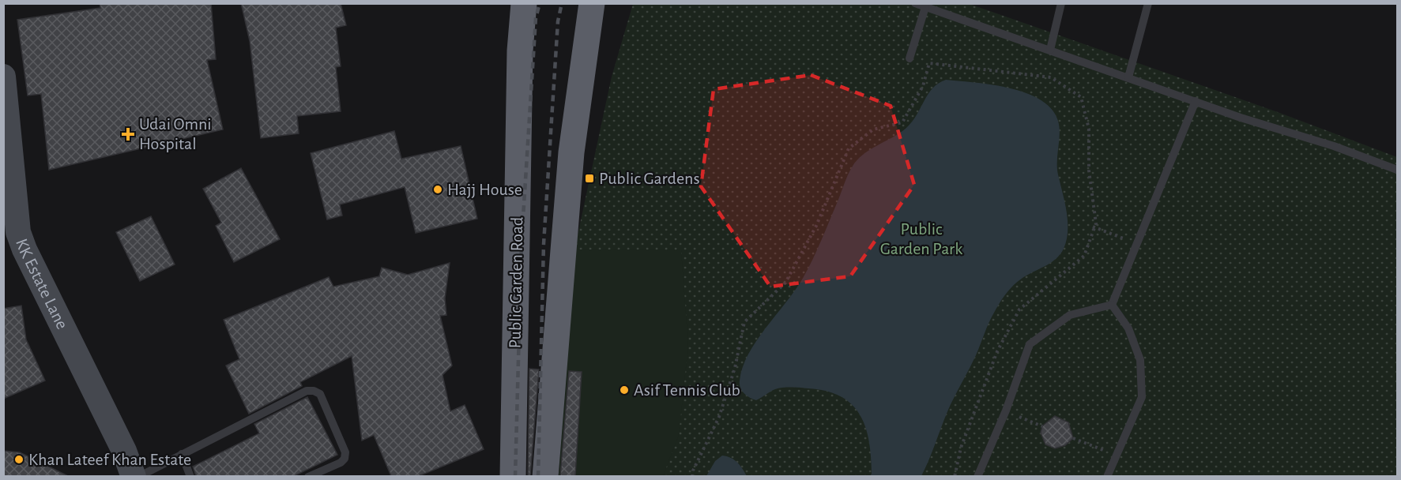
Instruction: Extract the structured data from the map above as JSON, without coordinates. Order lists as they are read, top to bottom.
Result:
{
  "streets": {
    "highway": ["Public Garden Road"],
    "main road": ["KK Estate Lane"]
  },
  "parks": ["Public Garden Park"],
  "places": {
    "health": ["Udai Omni Hospital"],
    "transit": ["Public Gardens"],
    "other": ["Hajj House", "Asif Tennis Club", "Khan Lateef Khan Estate"]
  }
}
